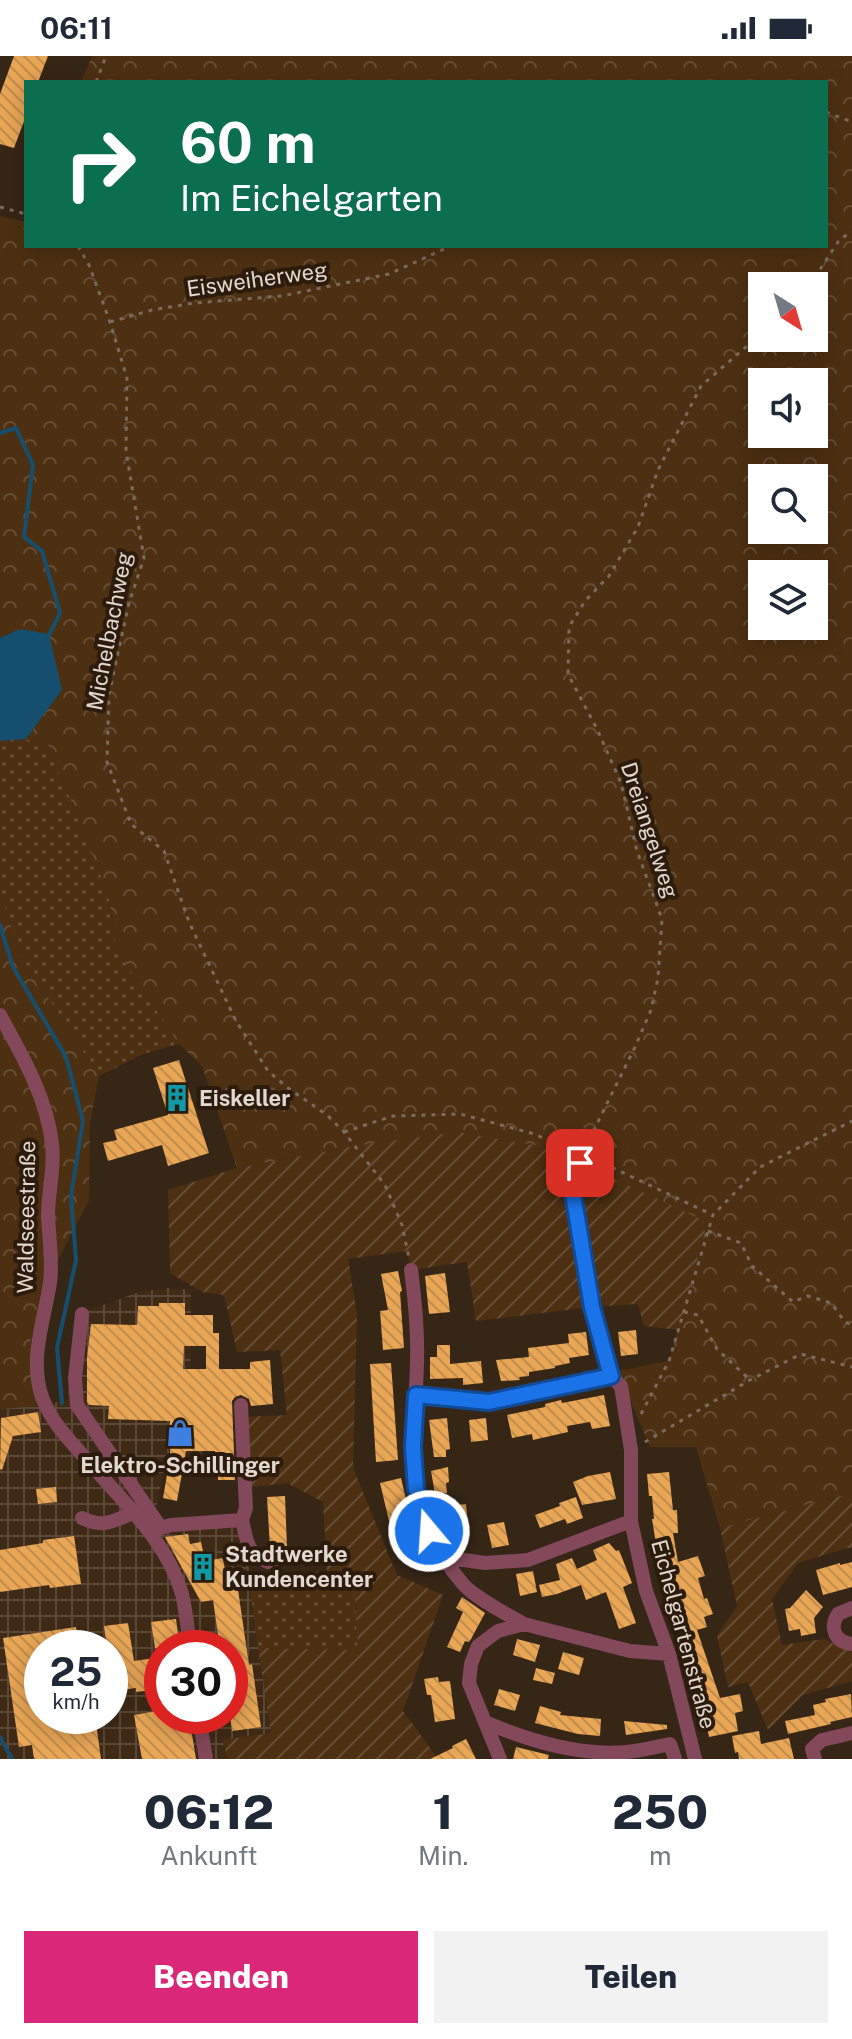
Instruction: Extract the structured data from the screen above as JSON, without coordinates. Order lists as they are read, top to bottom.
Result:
{
  "streets": {
    "street": ["Waldseestraße", "Eichelgartenstraße"],
    "path": ["Eisweiherweg", "Michelbachweg", "Dreiangelweg"]
  },
  "crossings": [
    ["Eisweiherweg", "Michelbachweg"],
    ["Dreiangelweg", "Eichelgartenstraße"]
  ],
  "places": {
    "building": ["Eiskeller", "Stadtwerke Kundencenter"],
    "shop": ["Elektro-Schillinger"]
  },
  "north": "bottom right",
  "page": {
    "status": "06:11",
    "turn": ["60 m", "Im Eichelgarten"],
    "speed": "25 km/h",
    "limit": "30",
    "eta": [
      "06:12",
      "Ankunft",
      "1",
      "Min.",
      "250",
      "m"
    ],
    "buttons": ["Beenden", "Teilen"]
  }
}
